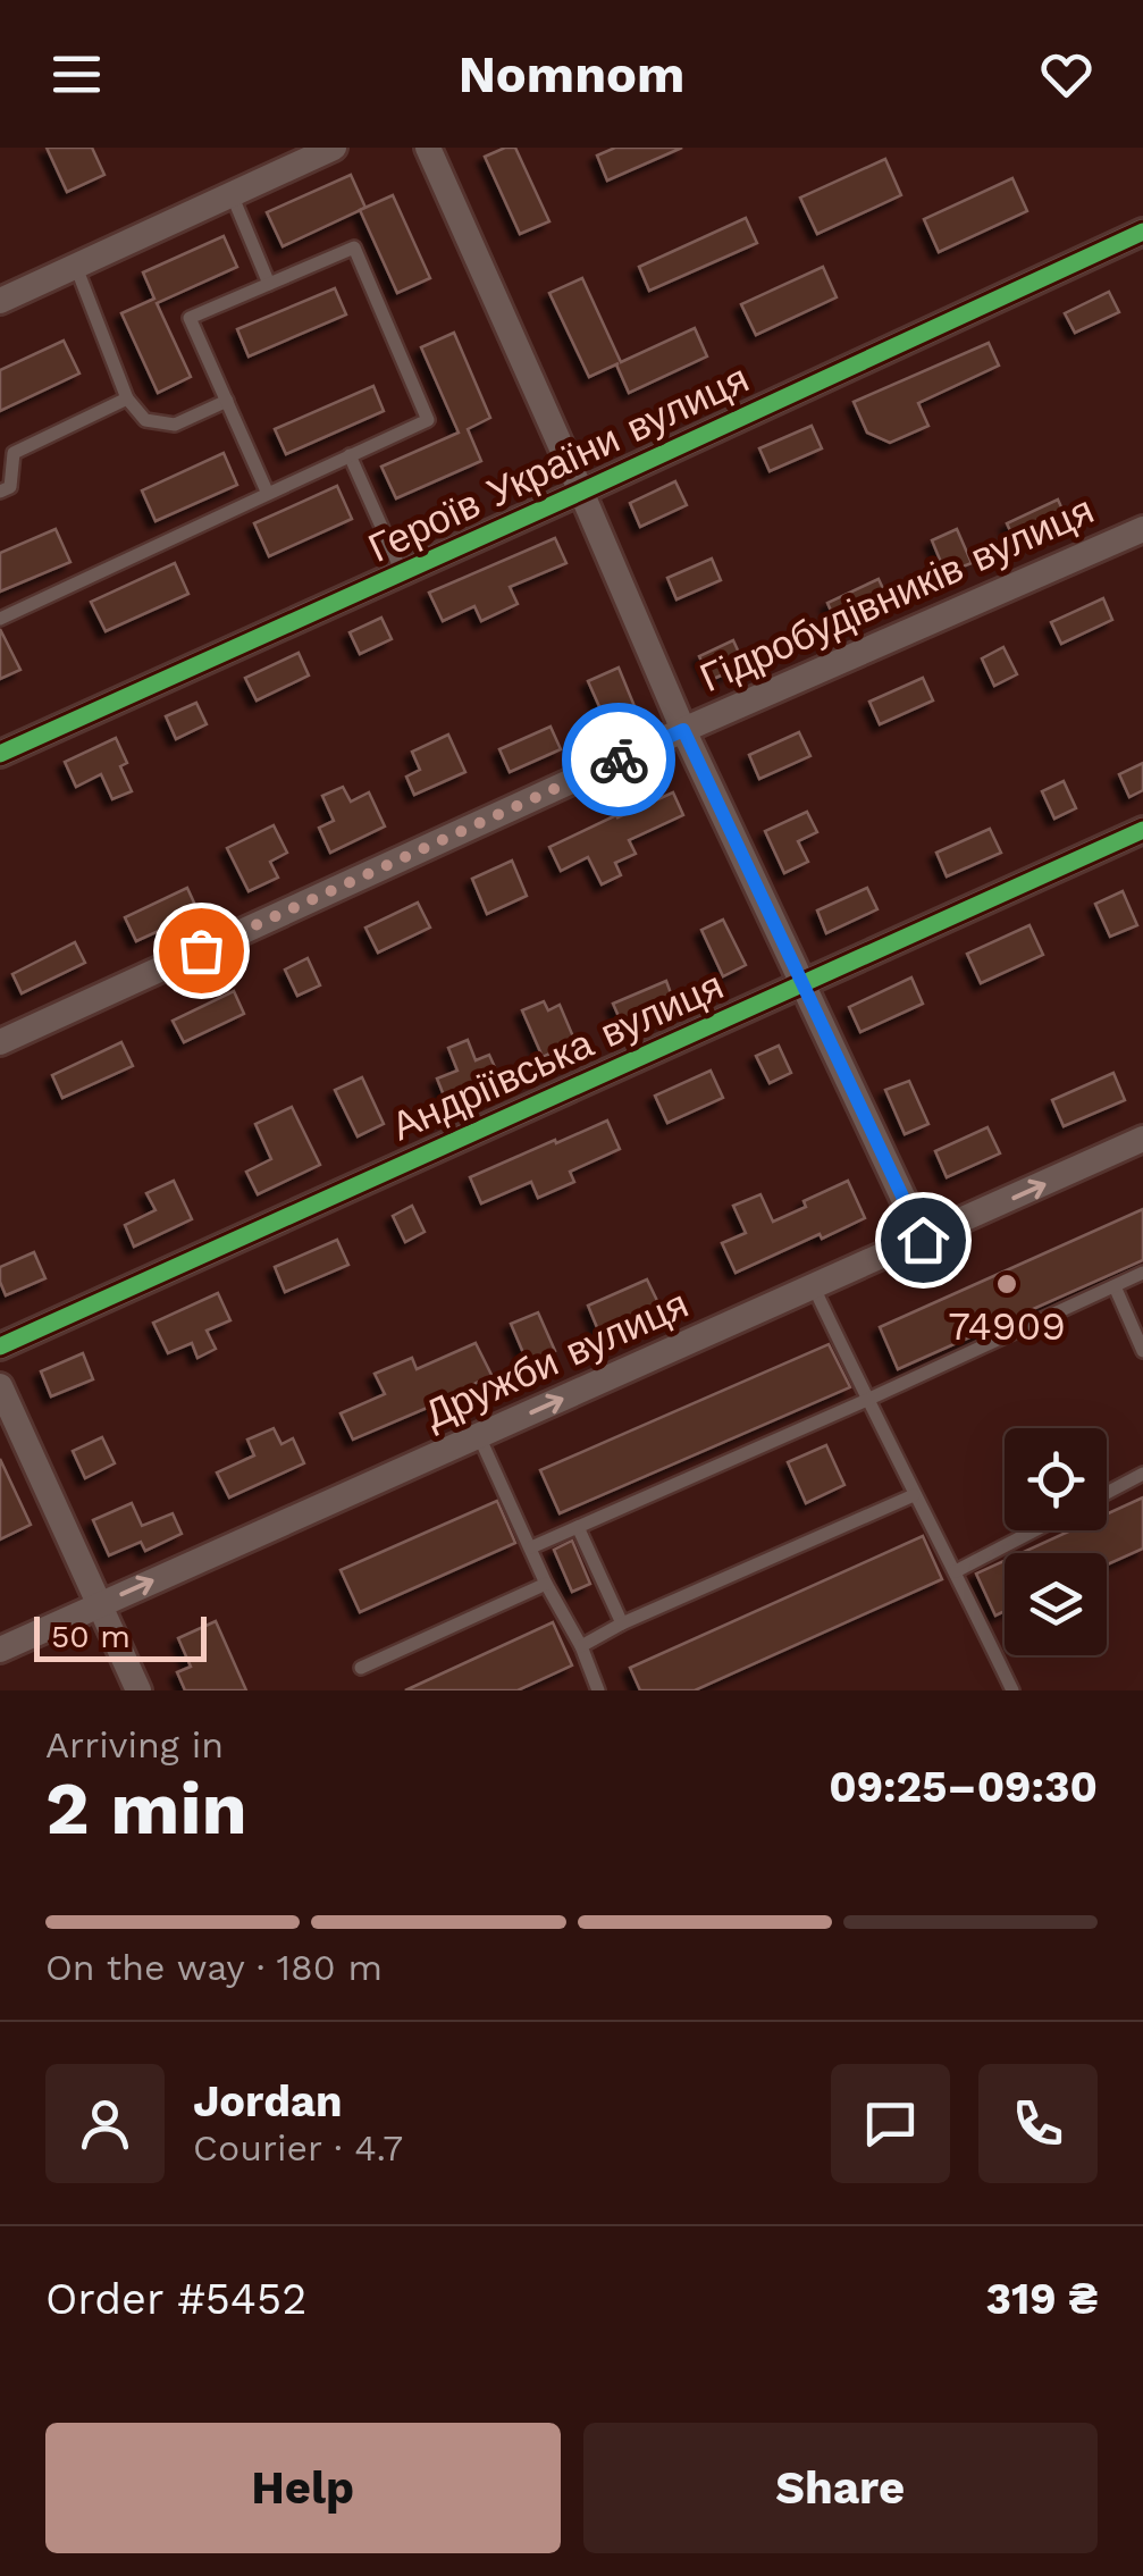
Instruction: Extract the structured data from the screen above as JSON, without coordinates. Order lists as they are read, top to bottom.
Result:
{
  "streets": {
    "street": [
      "Героїв України вулиця",
      "Гідробудівників вулиця",
      "Андріївська вулиця",
      "Дружби вулиця"
    ]
  },
  "one_way": ["Дружби вулиця"],
  "places": ["74909"],
  "scale_bar": "50 m",
  "page": {
    "header": "Nomnom",
    "scale": "50 m",
    "heading": ["2 min", "Arriving in", "09:25–09:30"],
    "panel": [
      "Jordan",
      "Courier · 4.7",
      "Order #5452",
      "319 ₴"
    ],
    "bar": "On the way · 180 m",
    "buttons": ["Help", "Share"]
  }
}
